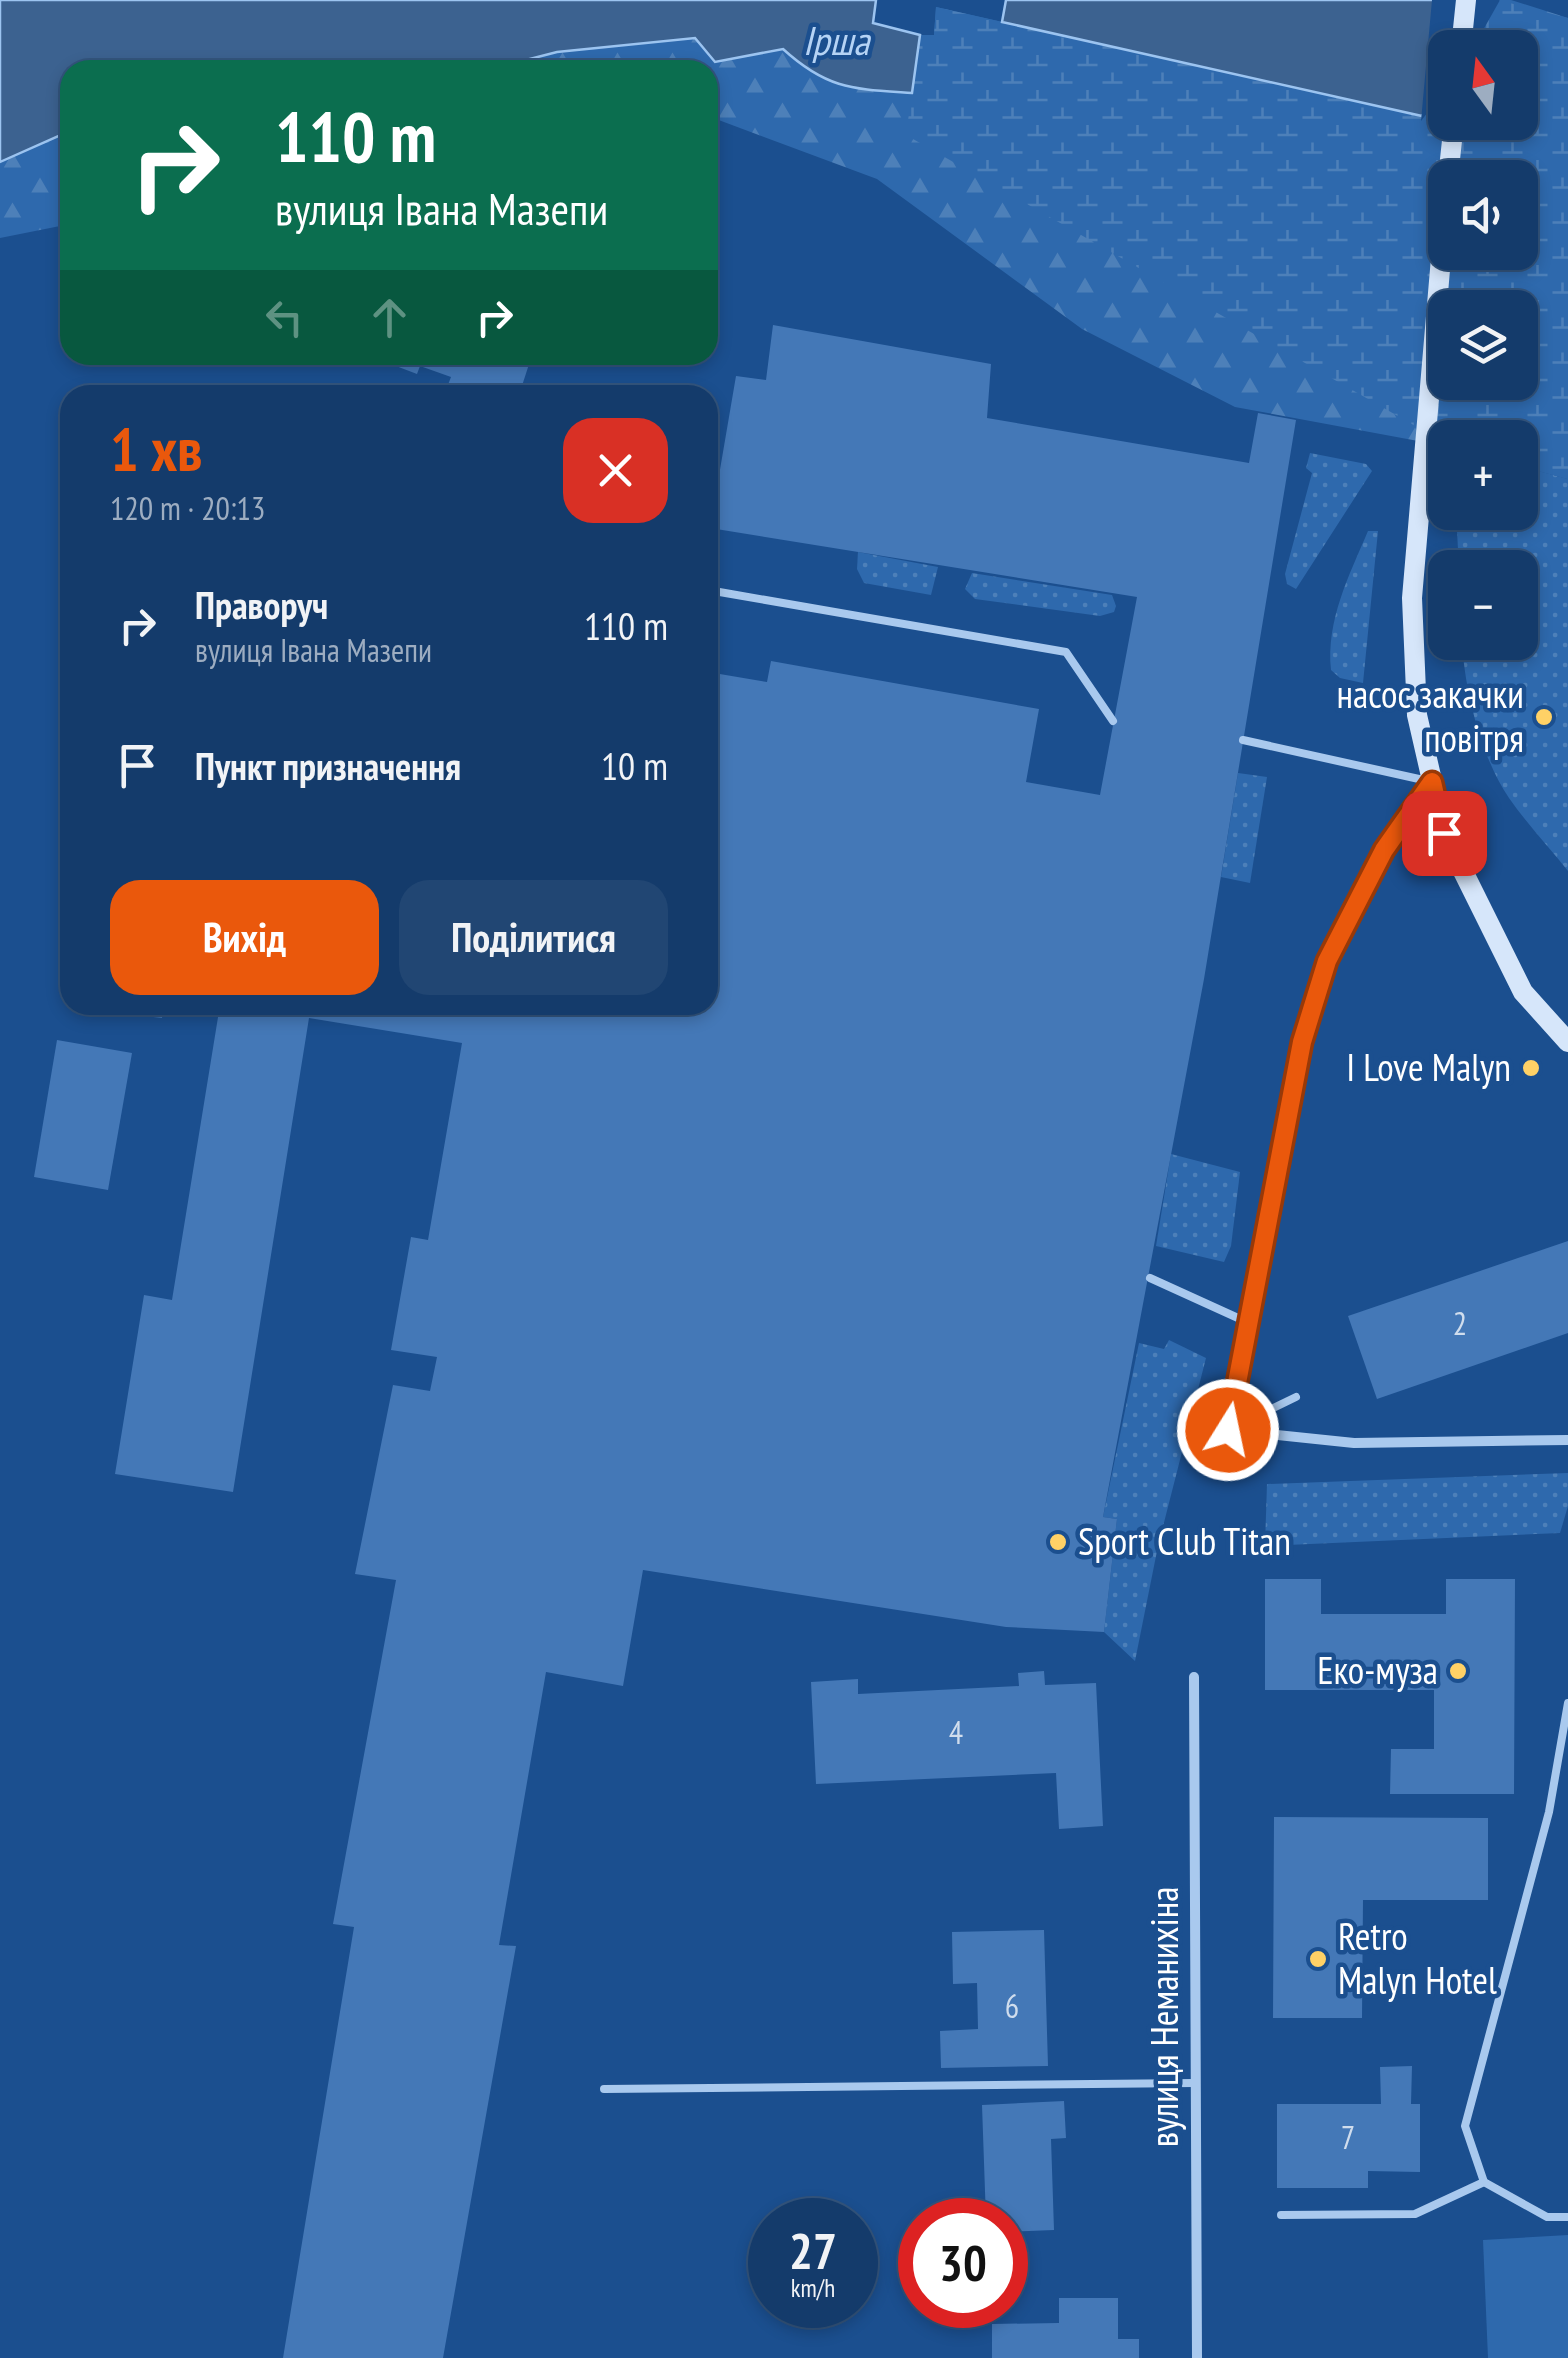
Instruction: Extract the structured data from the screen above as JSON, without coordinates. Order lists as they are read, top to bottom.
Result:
{
  "streets": {
    "street": ["вулиця Неманихіна"]
  },
  "water": ["Ірша"],
  "places": [
    "насос закачки повітря",
    "I Love Malyn",
    "Sport Club Titan",
    "Еко-муза",
    "Retro Malyn Hotel"
  ],
  "house_numbers": [
    "2",
    "4",
    "6",
    "7"
  ],
  "north": "top",
  "page": {
    "map_buttons": ["+", "−"],
    "turn": ["110 m", "вулиця Івана Мазепи"],
    "heading": ["1 хв", "120 m · 20:13"],
    "list": [
      {
        "name": "Праворуч",
        "note": "вулиця Івана Мазепи",
        "value": "110 m"
      },
      {
        "name": "Пункт призначення",
        "value": "10 m"
      }
    ],
    "buttons": ["Вихід", "Поділитися"],
    "speed": "27 km/h",
    "limit": "30"
  }
}
